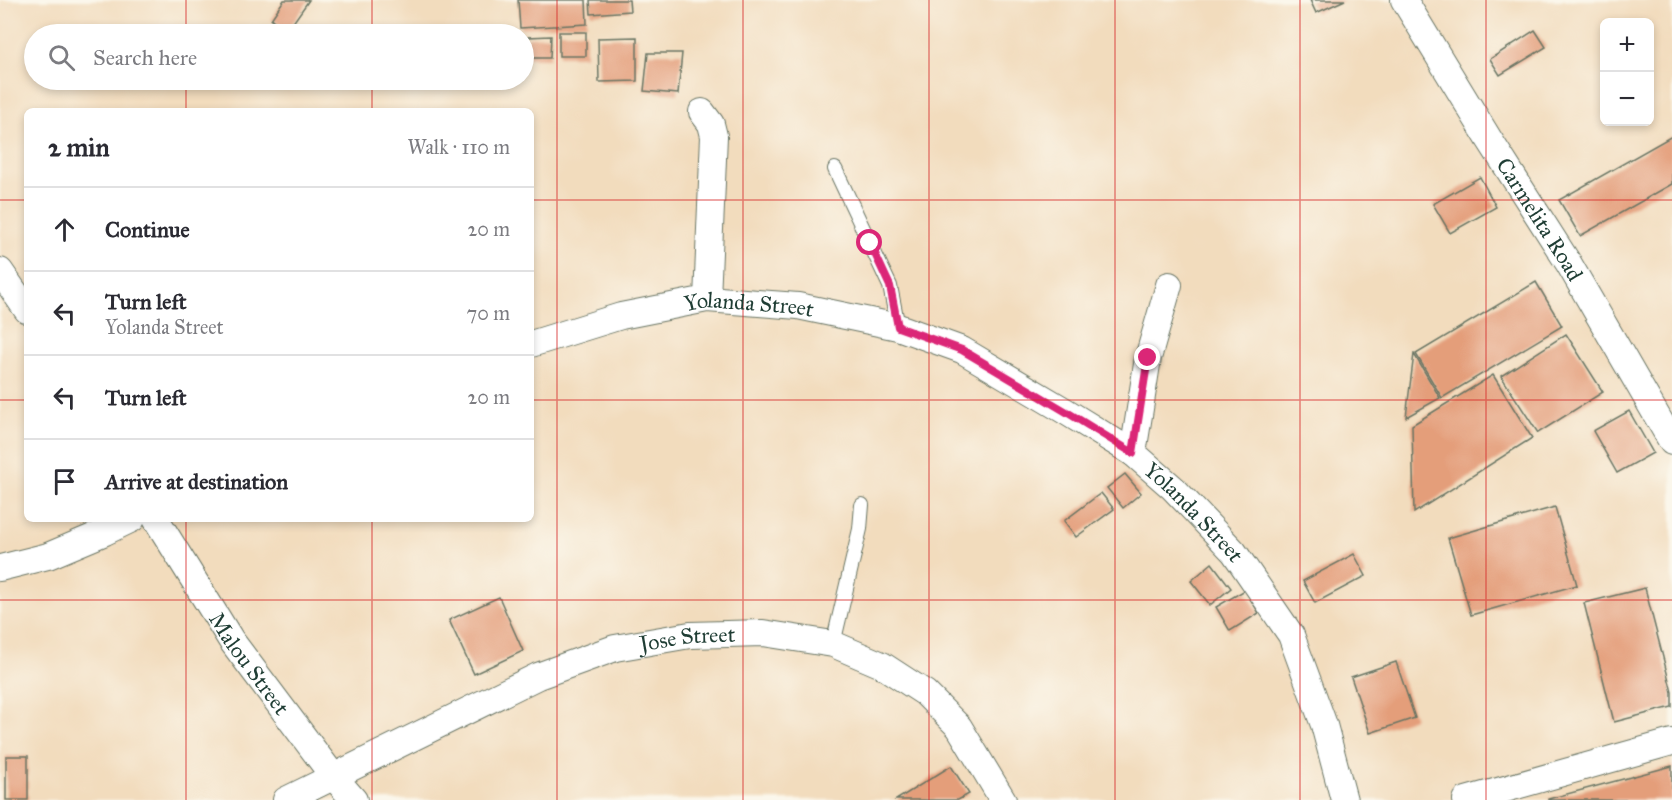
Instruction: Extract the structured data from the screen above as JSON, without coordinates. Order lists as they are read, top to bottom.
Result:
{
  "streets": {
    "street": [
      "Carmelita Road",
      "Yolanda Street",
      "Jose Street",
      "Malou Street"
    ]
  },
  "crossings": [
    ["Jose Street", "Malou Street"]
  ],
  "page": {
    "map_buttons": ["+", "−"],
    "search": "Search here",
    "heading": ["2 min", "Walk · 110 m"],
    "list": [
      ["Continue", "20 m"],
      ["Turn left", "Yolanda Street", "70 m"],
      ["Turn left", "20 m"],
      "Arrive at destination"
    ]
  }
}
